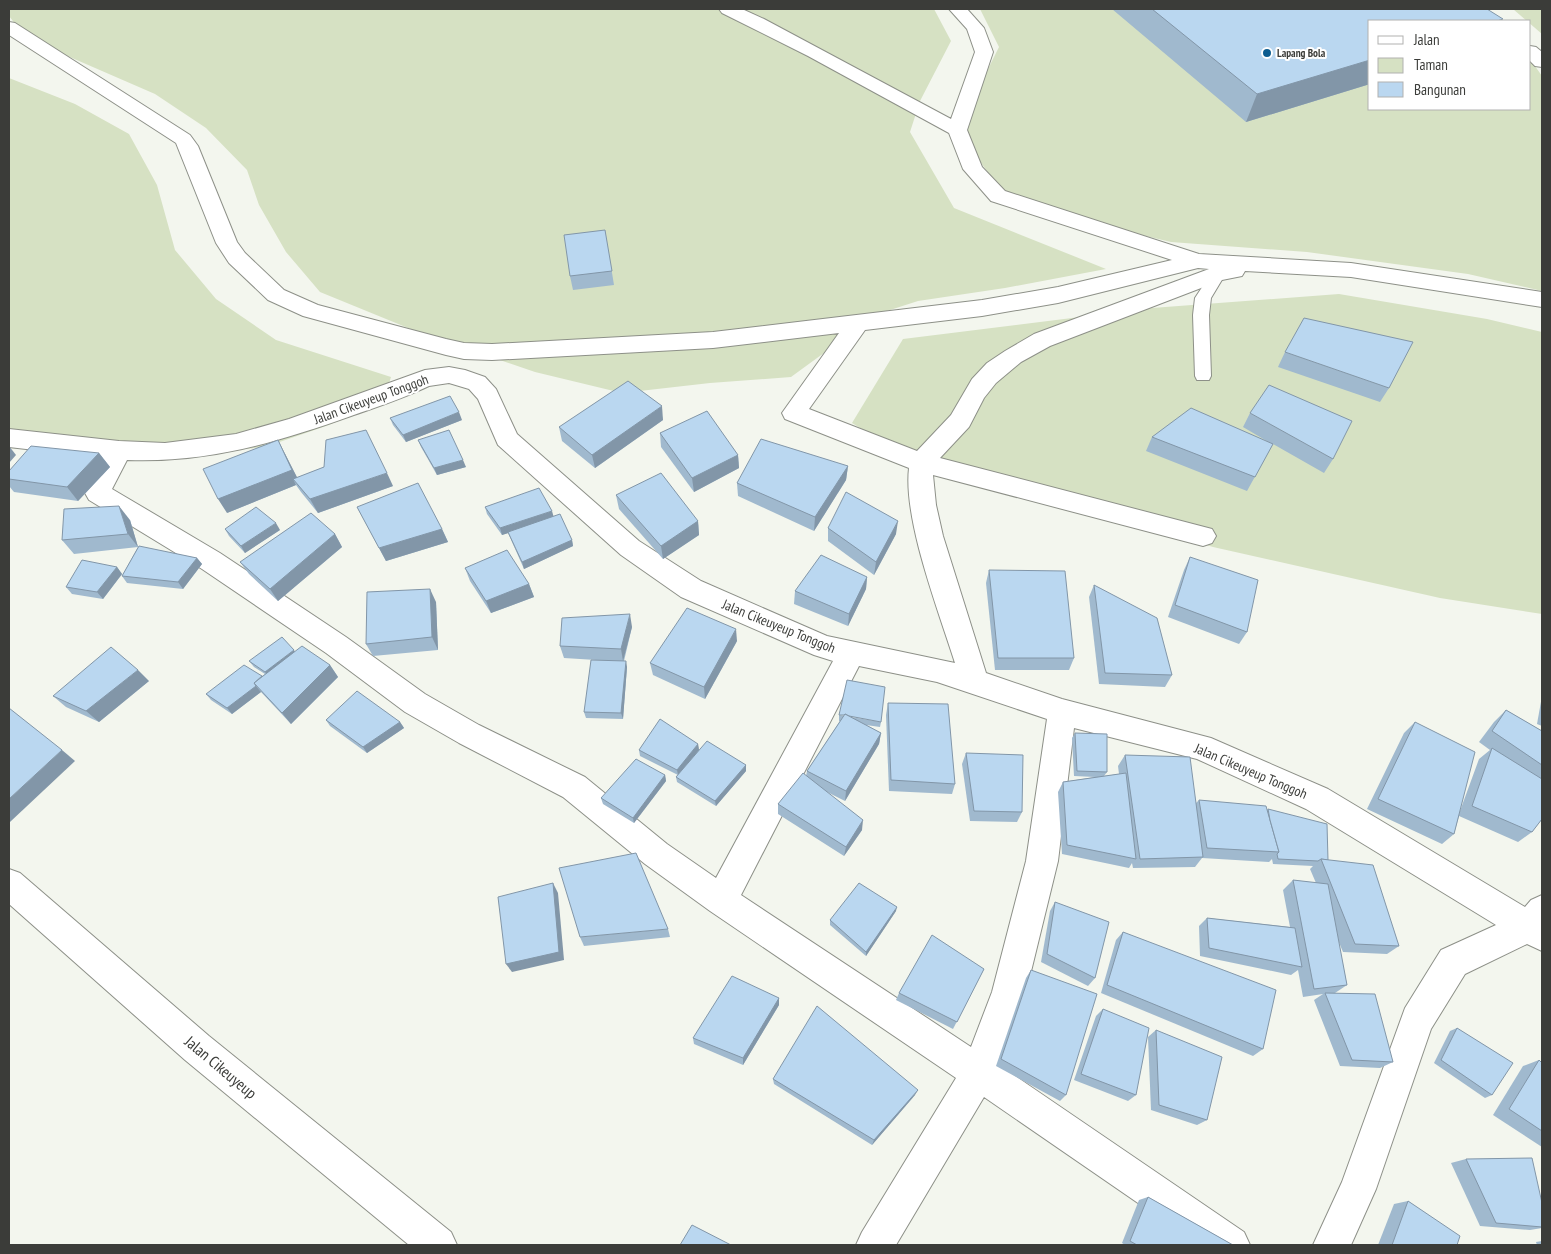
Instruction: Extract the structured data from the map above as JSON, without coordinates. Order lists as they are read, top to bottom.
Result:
{
  "streets": {
    "street": ["Jalan Cikeuyeup Tonggoh", "Jalan Cikeuyeup"]
  },
  "places": ["Lapang Bola"],
  "legend": ["Jalan", "Taman", "Bangunan"]
}
